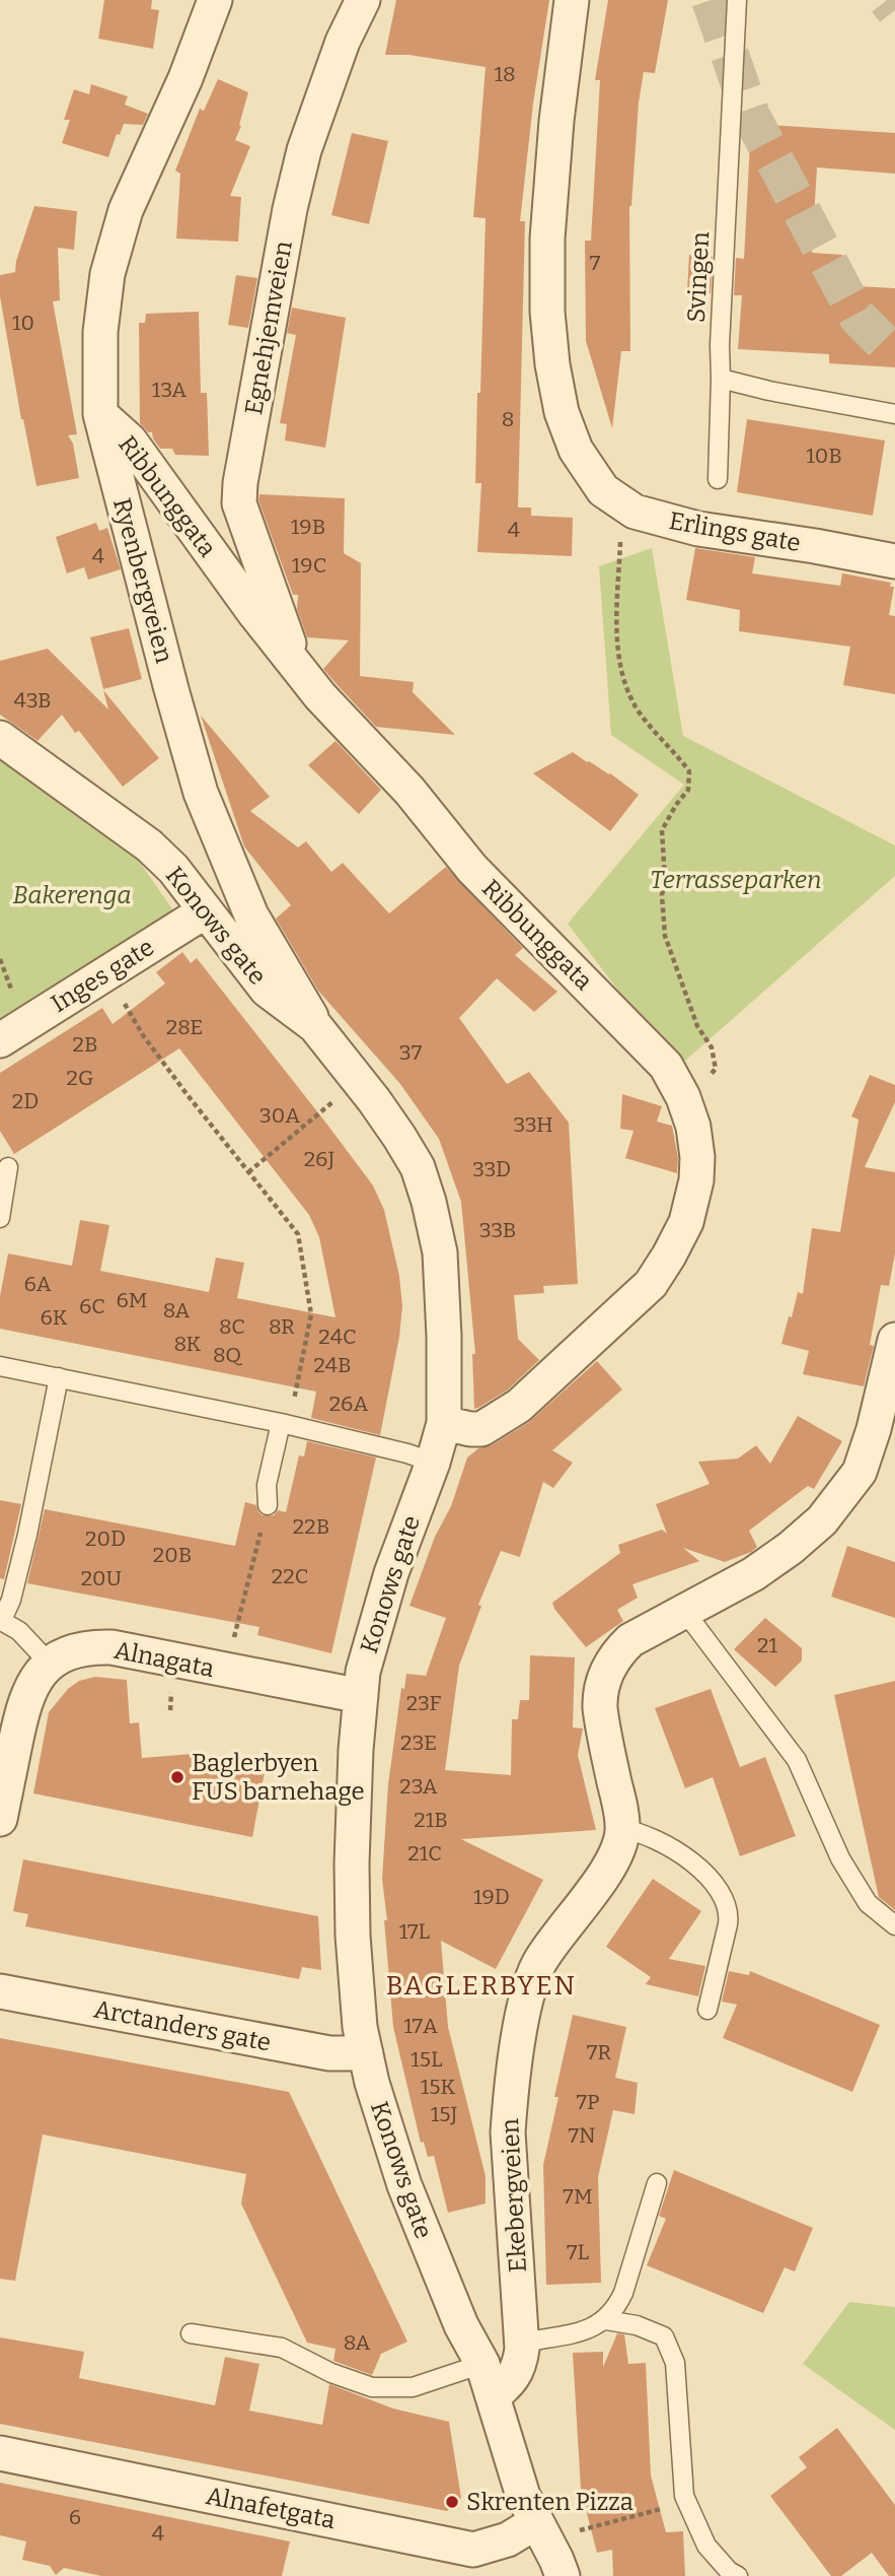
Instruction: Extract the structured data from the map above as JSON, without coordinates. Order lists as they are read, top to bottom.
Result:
{
  "streets": {
    "street": [
      "Egnehjemveien",
      "Ribbunggata",
      "Erlings gate",
      "Ryenbergveien",
      "Konows gate",
      "Inges gate",
      "Alnagata",
      "Arctanders gate",
      "Ekebergveien",
      "Alnafetgata"
    ],
    "lane": ["Svingen"]
  },
  "crossings": [
    ["Egnehjemveien", "Ribbunggata"],
    ["Ribbunggata", "Ryenbergveien"],
    ["Ribbunggata", "Konows gate"],
    ["Ryenbergveien", "Konows gate"],
    ["Konows gate", "Inges gate"],
    ["Konows gate", "Alnagata"],
    ["Konows gate", "Arctanders gate"],
    ["Konows gate", "Ekebergveien"],
    ["Konows gate", "Alnafetgata"]
  ],
  "districts": ["BAGLERBYEN"],
  "parks": ["Terrasseparken", "Bakerenga"],
  "places": ["Baglerbyen FUS barnehage", "Skrenten Pizza"],
  "house_numbers": [
    "18",
    "7",
    "10",
    "13A",
    "8",
    "10B",
    "19B",
    "4",
    "4",
    "19C",
    "43B",
    "28E",
    "2B",
    "37",
    "2G",
    "2D",
    "30A",
    "33H",
    "26J",
    "33D",
    "33B",
    "6A",
    "6M",
    "6C",
    "8A",
    "6K",
    "8C",
    "8R",
    "24C",
    "8K",
    "8Q",
    "24B",
    "26A",
    "22B",
    "20D",
    "20B",
    "22C",
    "20U",
    "21",
    "23F",
    "23E",
    "23A",
    "21B",
    "21C",
    "19D",
    "17L",
    "17A",
    "7R",
    "15L",
    "15K",
    "7P",
    "15J",
    "7N",
    "7M",
    "7L",
    "8A",
    "6",
    "4"
  ]
}
